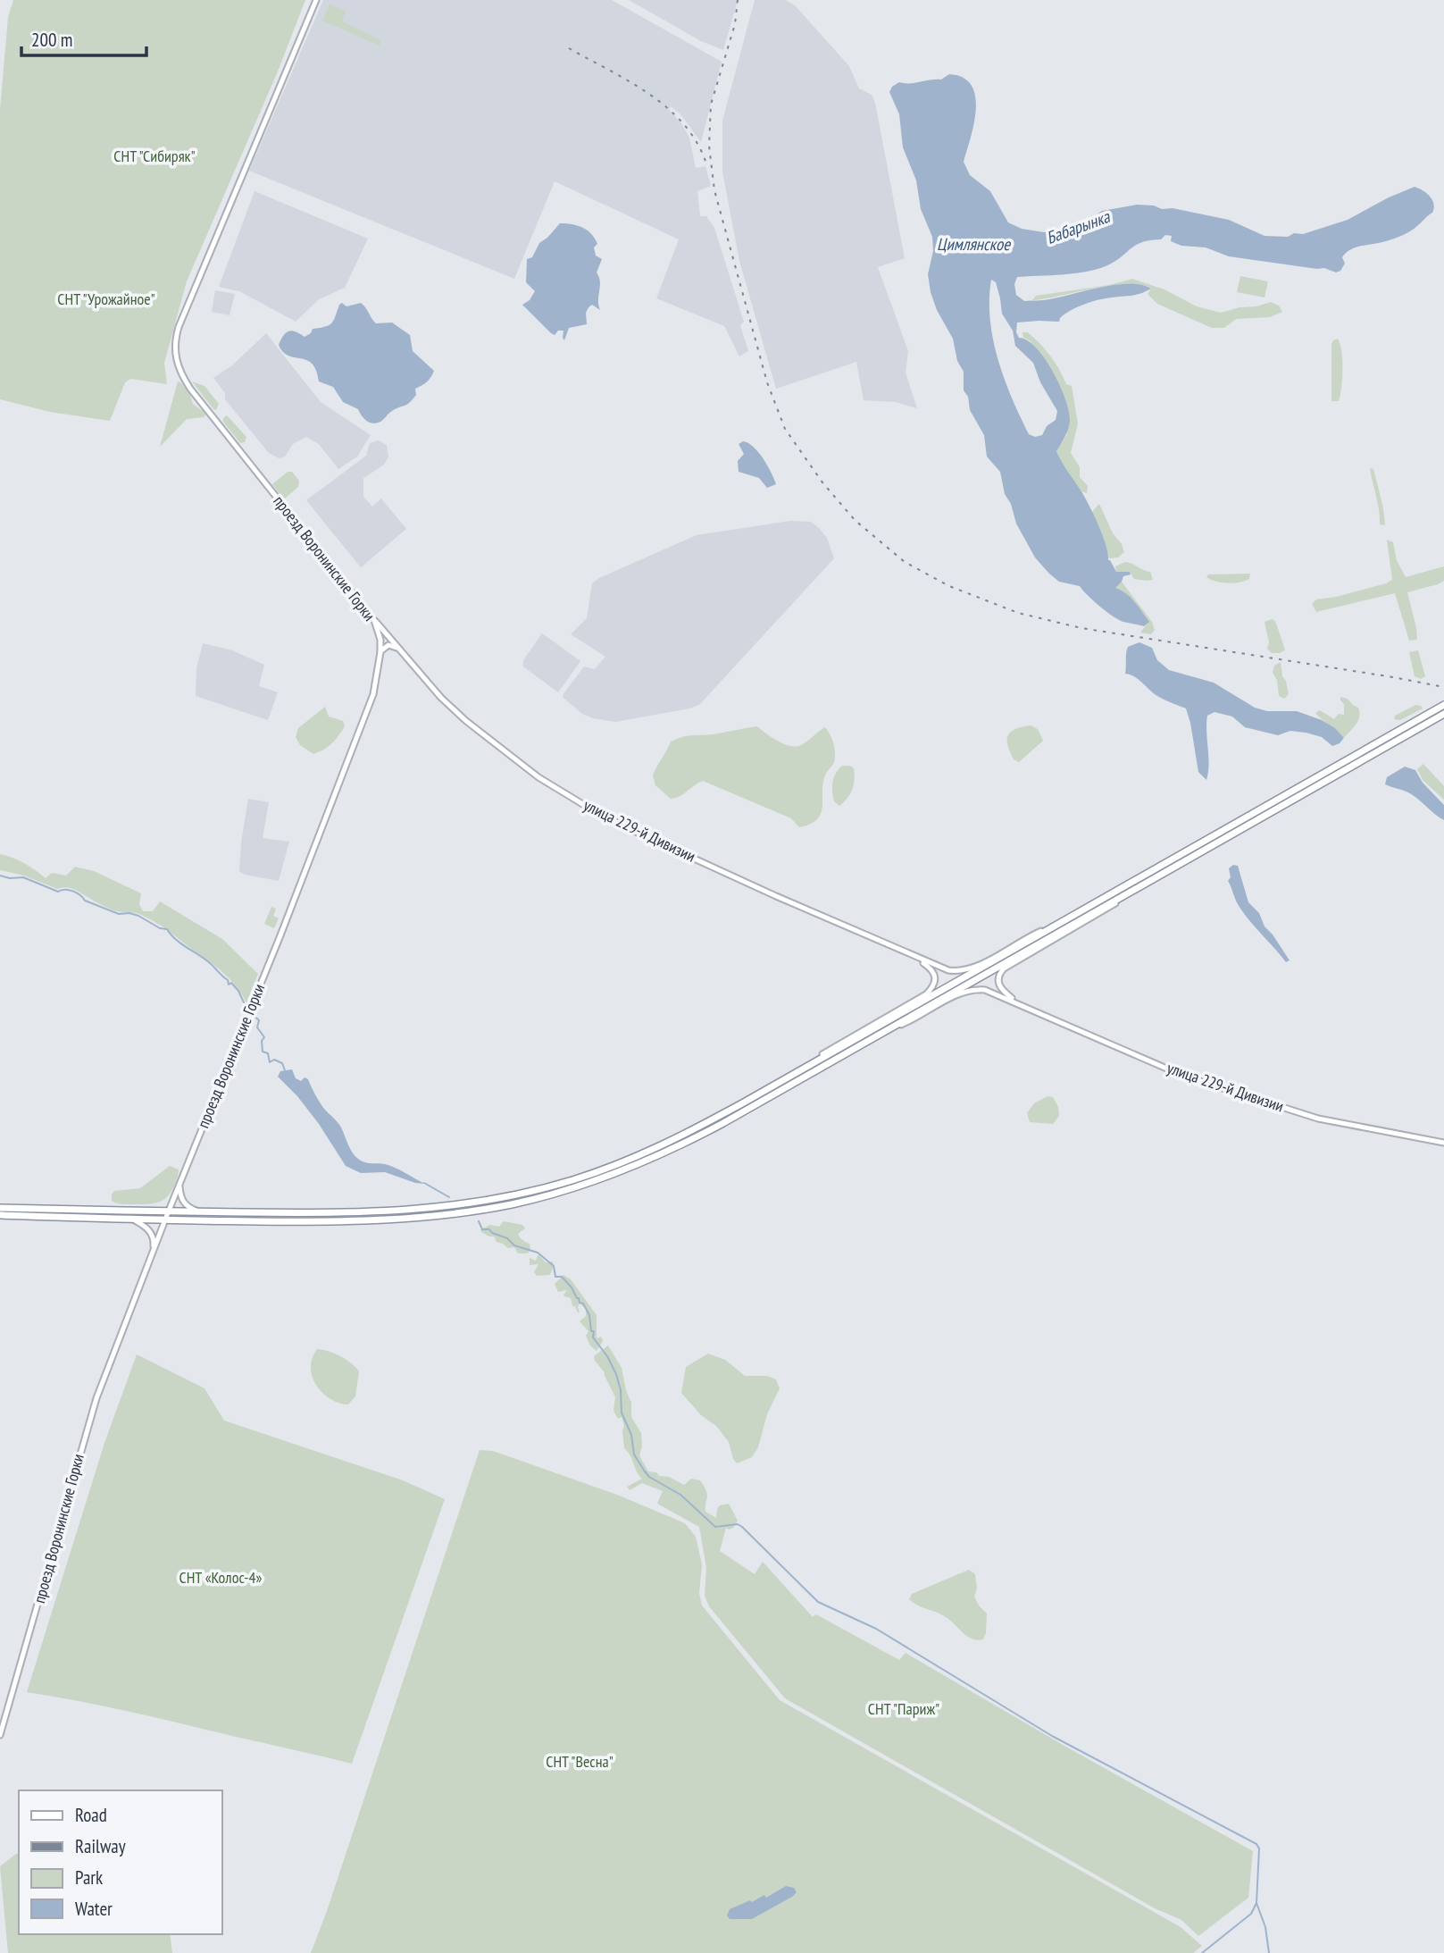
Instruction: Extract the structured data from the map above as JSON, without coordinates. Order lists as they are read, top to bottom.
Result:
{
  "streets": {
    "street": ["проезд Воронинские Горки", "улица 229-й Дивизии"]
  },
  "crossings": [
    ["проезд Воронинские Горки", "улица 229-й Дивизии"]
  ],
  "water": ["Бабарынка", "Цимлянское"],
  "parks": [
    "СНТ \"Сибиряк\"",
    "СНТ \"Урожайное\"",
    "СНТ «Колос-4»",
    "СНТ \"Париж\"",
    "СНТ \"Весна\""
  ],
  "legend": [
    "Road",
    "Railway",
    "Park",
    "Water"
  ],
  "scale_bar": "200 m"
}
